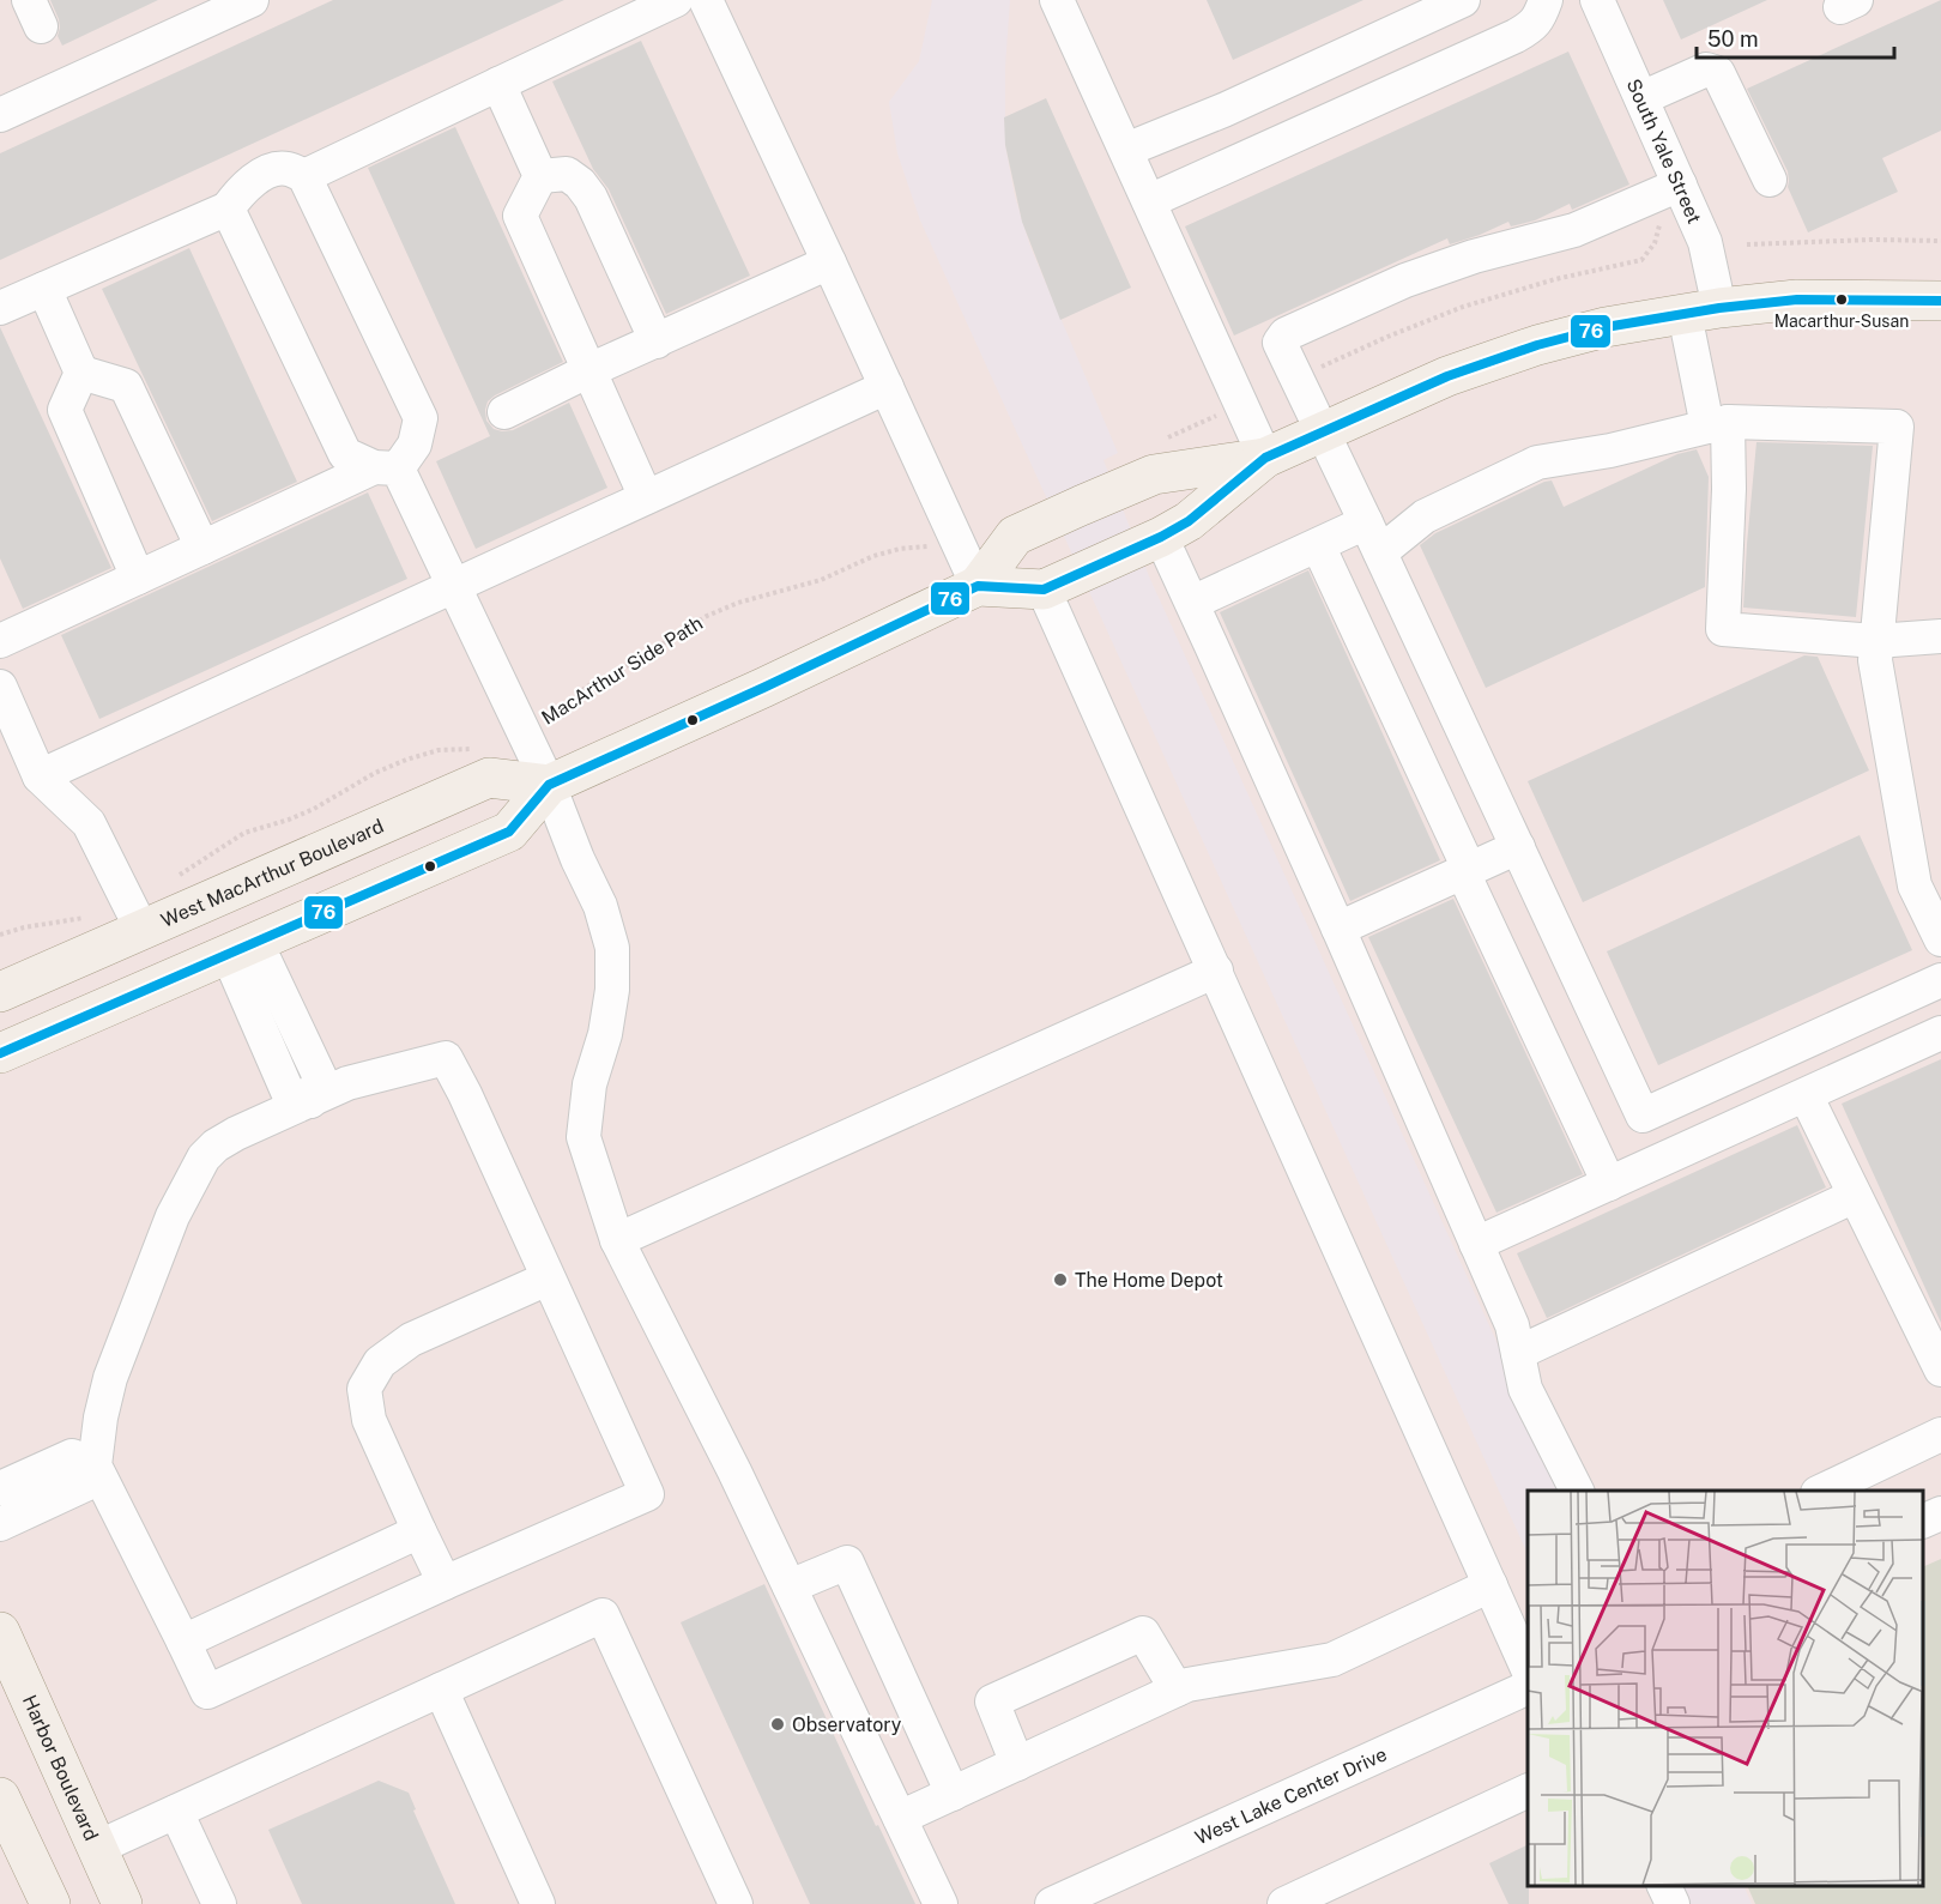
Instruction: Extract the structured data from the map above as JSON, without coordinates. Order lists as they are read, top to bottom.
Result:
{
  "streets": {
    "main road": ["West MacArthur Boulevard", "Harbor Boulevard"],
    "street": ["South Yale Street", "West Lake Center Drive"],
    "path": ["MacArthur Side Path"]
  },
  "crossings": [
    ["South Yale Street", "West MacArthur Boulevard"]
  ],
  "places": ["Macarthur-Susan", "The Home Depot", "Observatory"],
  "lines": ["transit line 76"],
  "scale_bar": "50 m"
}
